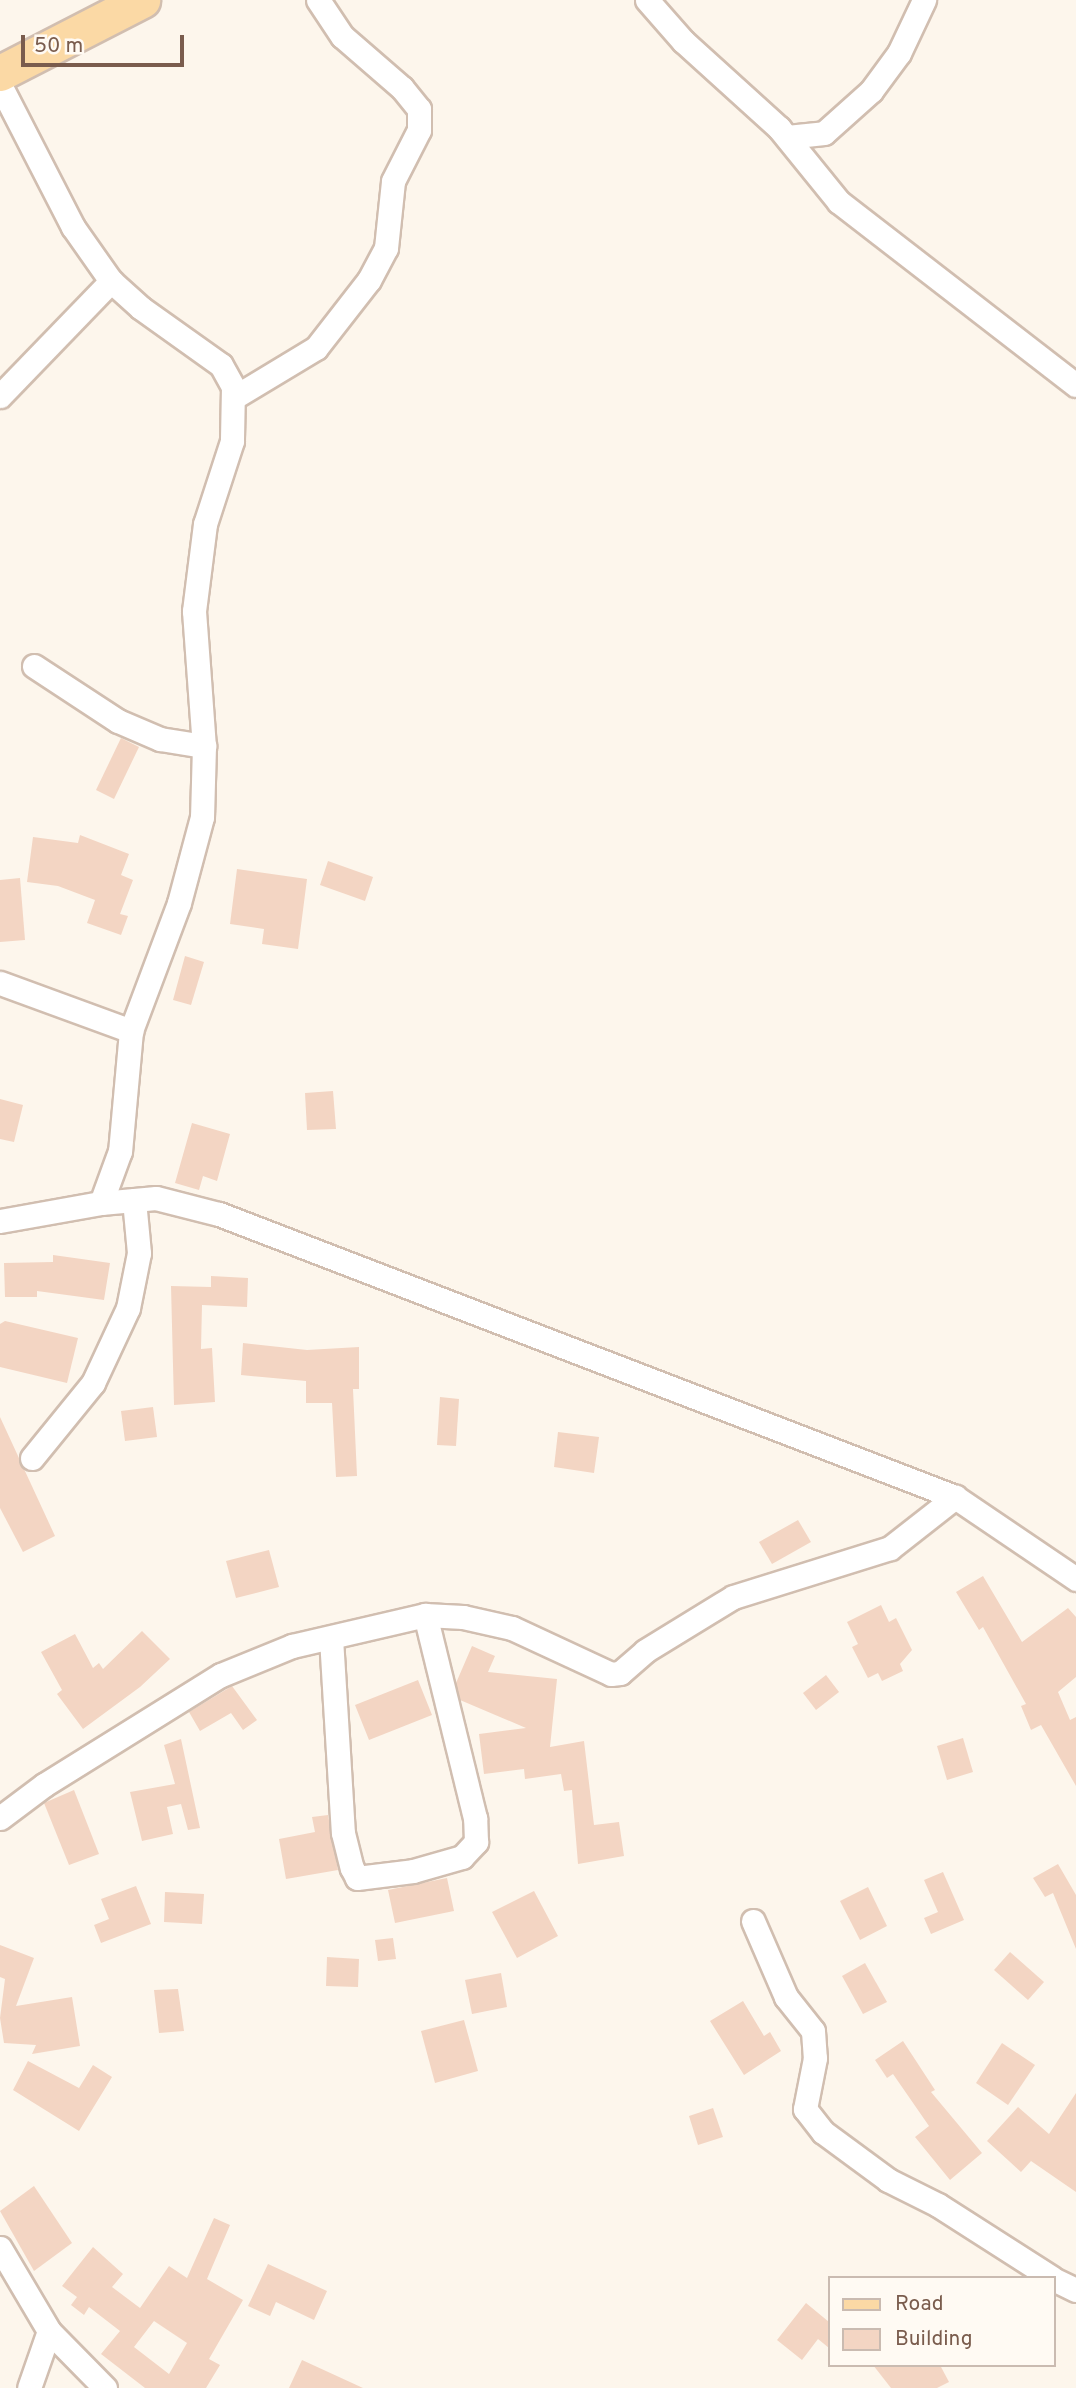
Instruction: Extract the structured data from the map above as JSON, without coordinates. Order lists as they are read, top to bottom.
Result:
{
  "legend": ["Road", "Building"],
  "scale_bar": "50 m"
}
